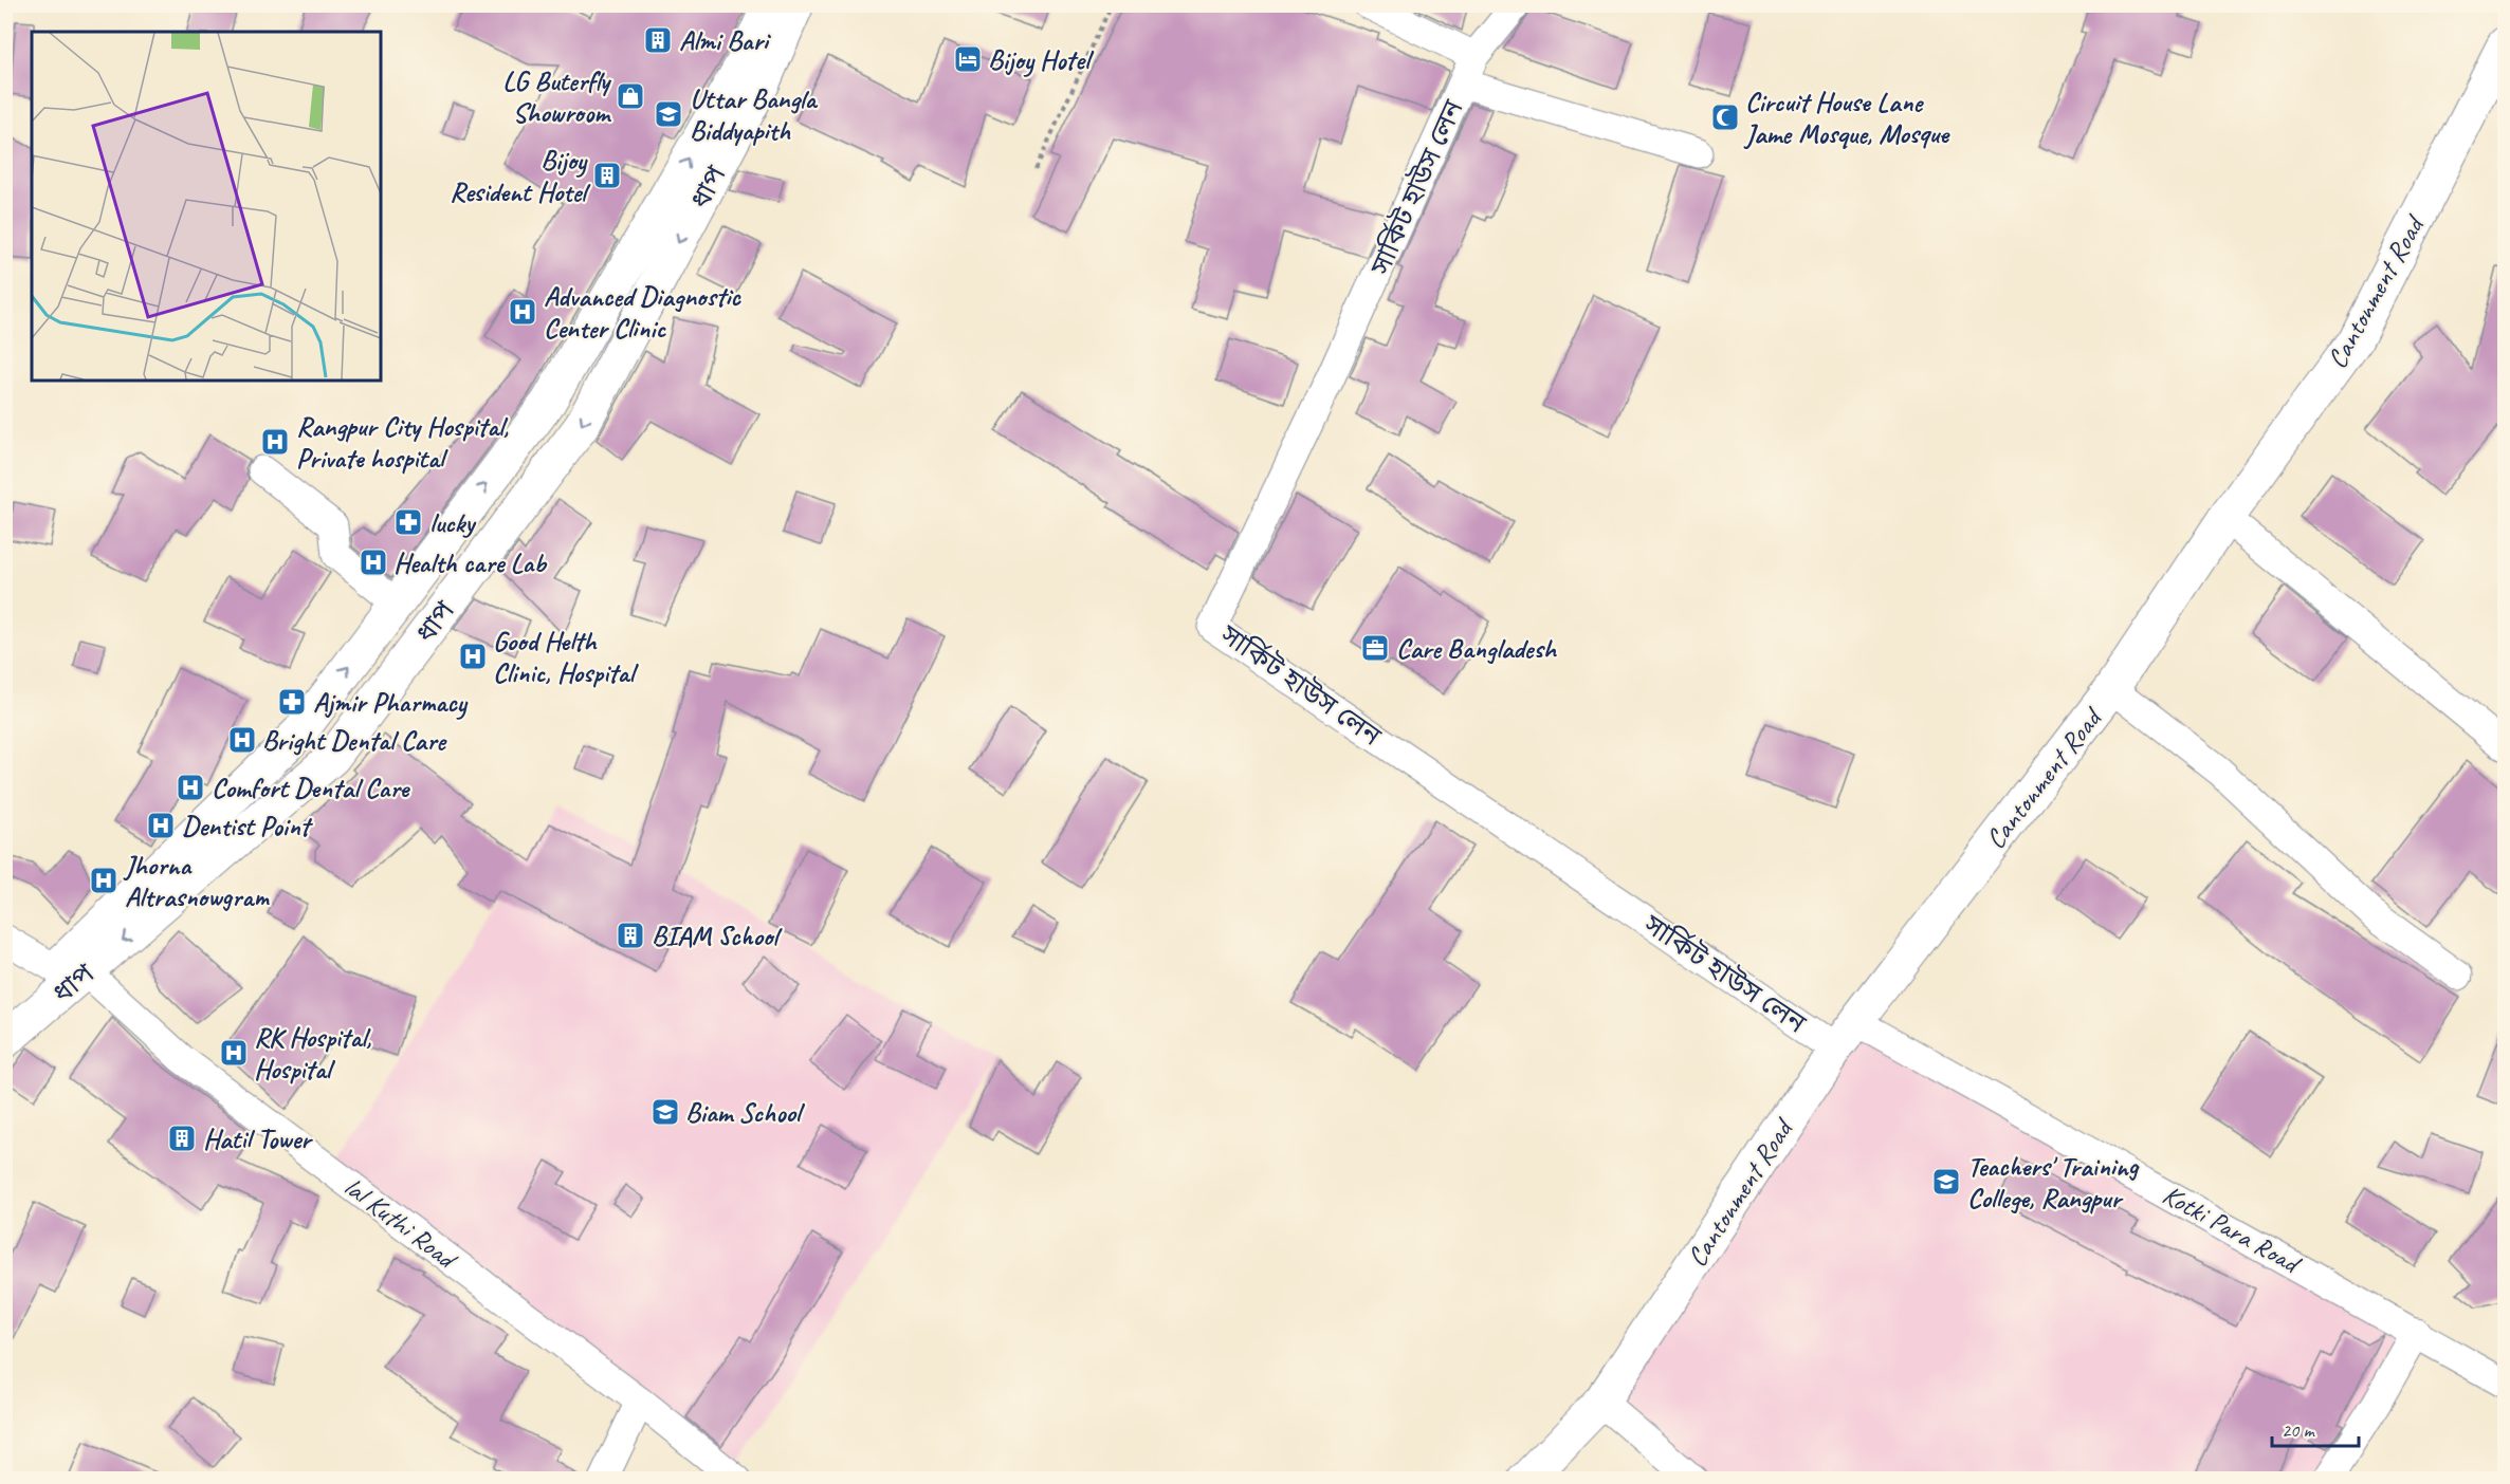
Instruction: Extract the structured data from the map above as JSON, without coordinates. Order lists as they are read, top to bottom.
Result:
{
  "streets": {
    "main road": ["ধাপ", "Cantonment Road"],
    "street": ["সার্কিট হাউস লেন", "lal Kuthi Road", "Kotki Para Road"]
  },
  "crossings": [
    ["ধাপ", "lal Kuthi Road"],
    ["সার্কিট হাউস লেন", "Cantonment Road"],
    ["Cantonment Road", "Kotki Para Road"]
  ],
  "places": {
    "building": [
      "Almi Bari",
      "Bijoy Resident Hotel",
      "BIAM School",
      "Hatil Tower"
    ],
    "hotel": ["Bijoy Hotel"],
    "shop": ["LG Buterfly Showroom"],
    "school or university": ["Uttar Bangla Biddyapith", "Biam School", "Teachers' Training College, Rangpur"],
    "mosque": ["Circuit House Lane Jame Mosque, Mosque"],
    "hospital": [
      "Advanced Diagnostic Center Clinic",
      "Rangpur City Hospital, Private hospital",
      "Health care Lab",
      "Good Helth Clinic, Hospital",
      "Bright Dental Care",
      "Comfort Dental Care",
      "Dentist Point",
      "Jhorna Altrasnowgram",
      "RK Hospital, Hospital"
    ],
    "pharmacy": ["lucky", "Ajmir Pharmacy"],
    "office": ["Care Bangladesh"]
  },
  "scale_bar": "20 m"
}
